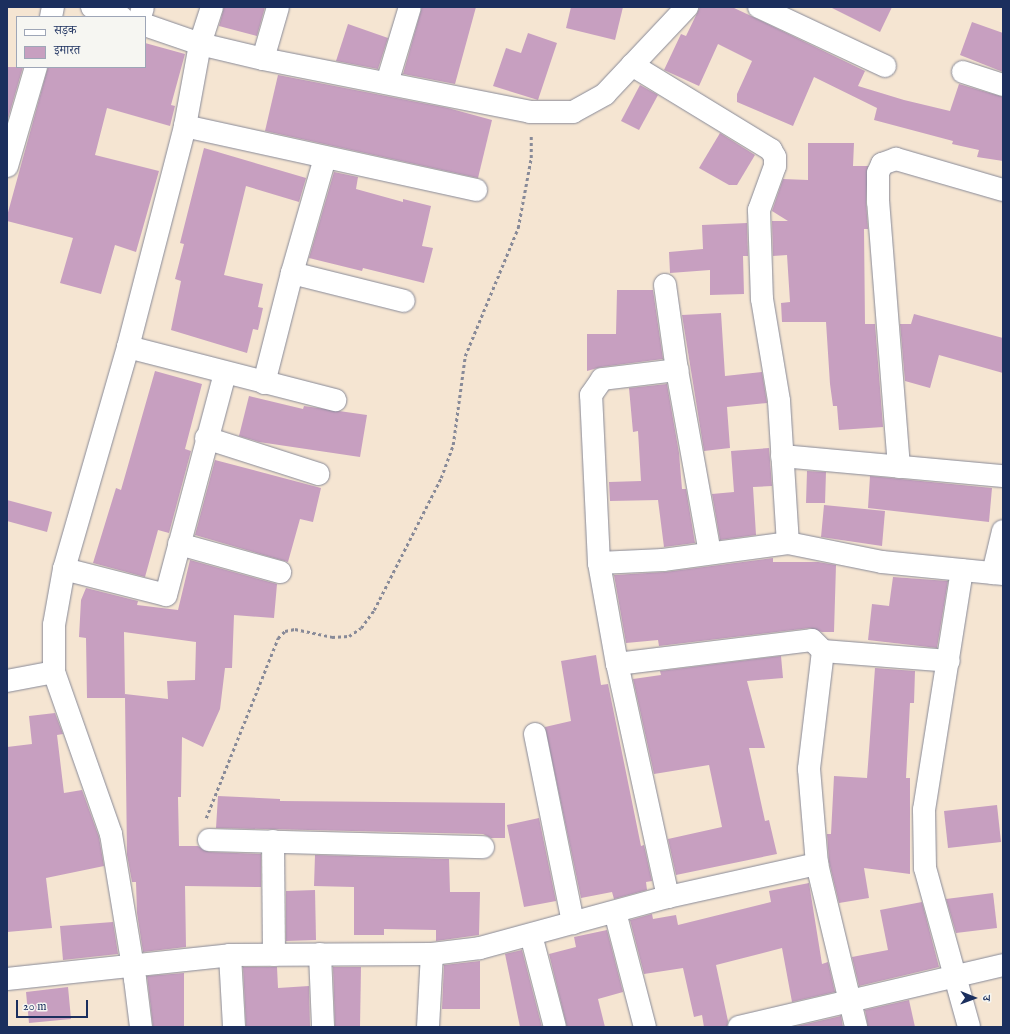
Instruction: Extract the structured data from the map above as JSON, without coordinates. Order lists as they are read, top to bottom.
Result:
{
  "legend": ["सड़क", "इमारत"],
  "scale_bar": "20 m",
  "north": "right"
}
